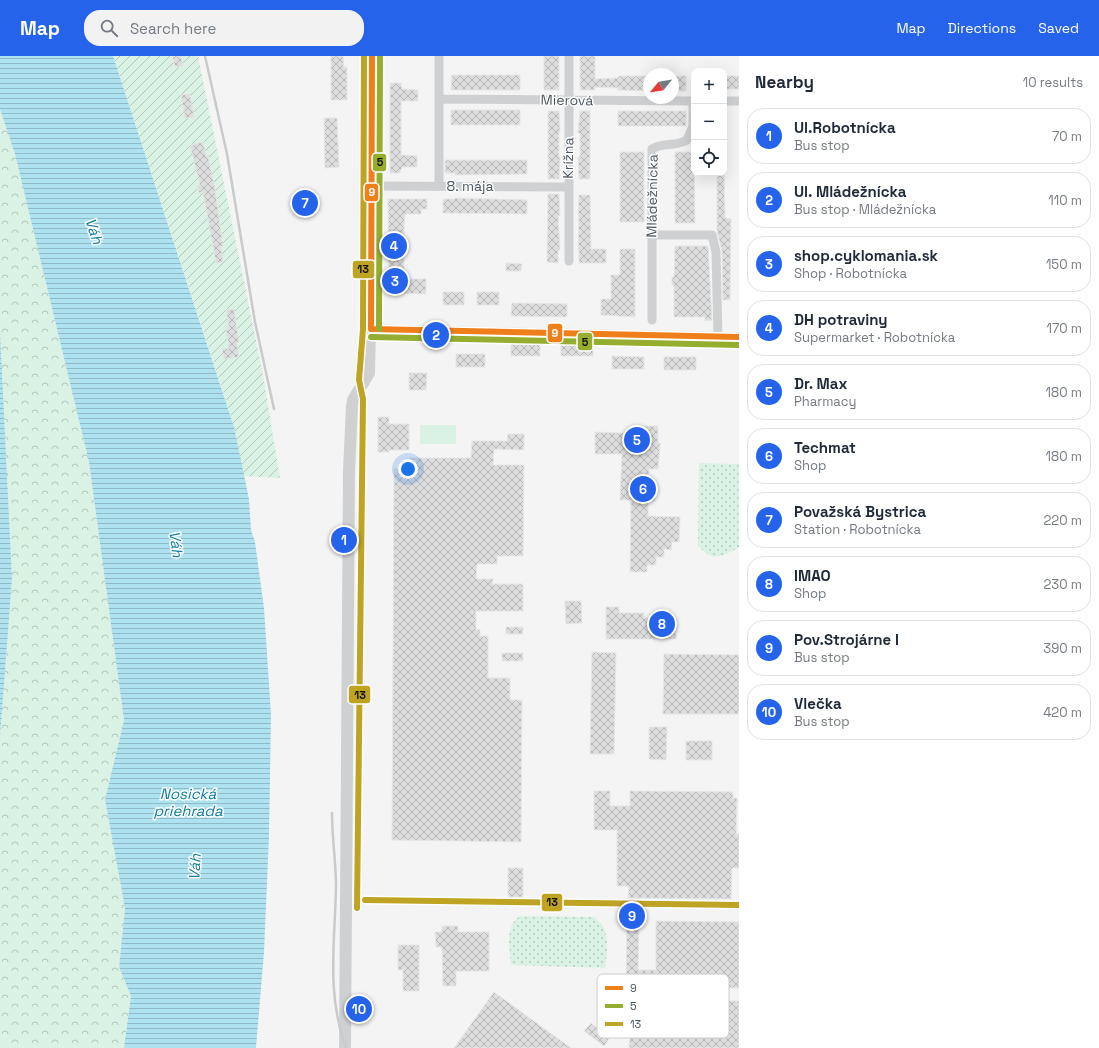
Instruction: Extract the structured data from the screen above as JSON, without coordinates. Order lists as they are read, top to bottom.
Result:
{
  "streets": {
    "street": [
      "Mierová",
      "Krížna",
      "8. mája",
      "Mládežnícka"
    ]
  },
  "crossings": [
    ["Mierová", "Krížna"],
    ["Krížna", "8. mája"]
  ],
  "water": ["Váh", "Nosická priehrada"],
  "lines": ["transit line 9", "transit line 5", "transit line 13"],
  "legend": ["9", "5", "13"],
  "north": "bottom left",
  "page": {
    "header": "Map",
    "search": "Search here",
    "nav": ["Map", "Directions", "Saved"],
    "heading": ["Nearby", "10 results"],
    "map_buttons": ["+", "−"],
    "list": [
      {
        "mark": "1",
        "name": "Ul.Robotnícka",
        "note": "Bus stop",
        "value": "70 m"
      },
      {
        "mark": "2",
        "name": "Ul. Mládežnícka",
        "note": "Bus stop · Mládežnícka",
        "value": "110 m"
      },
      {
        "mark": "3",
        "name": "shop.cyklomania.sk",
        "note": "Shop · Robotnícka",
        "value": "150 m"
      },
      {
        "mark": "4",
        "name": "DH potraviny",
        "note": "Supermarket · Robotnícka",
        "value": "170 m"
      },
      {
        "mark": "5",
        "name": "Dr. Max",
        "note": "Pharmacy",
        "value": "180 m"
      },
      {
        "mark": "6",
        "name": "Techmat",
        "note": "Shop",
        "value": "180 m"
      },
      {
        "mark": "7",
        "name": "Považská Bystrica",
        "note": "Station · Robotnícka",
        "value": "220 m"
      },
      {
        "mark": "8",
        "name": "IMAO",
        "note": "Shop",
        "value": "230 m"
      },
      {
        "mark": "9",
        "name": "Pov.Strojárne I",
        "note": "Bus stop",
        "value": "390 m"
      },
      {
        "mark": "10",
        "name": "Vlečka",
        "note": "Bus stop",
        "value": "420 m"
      }
    ],
    "pins": [
      "7",
      "4",
      "3",
      "2",
      "5",
      "6",
      "1",
      "8",
      "9",
      "10"
    ]
  }
}
